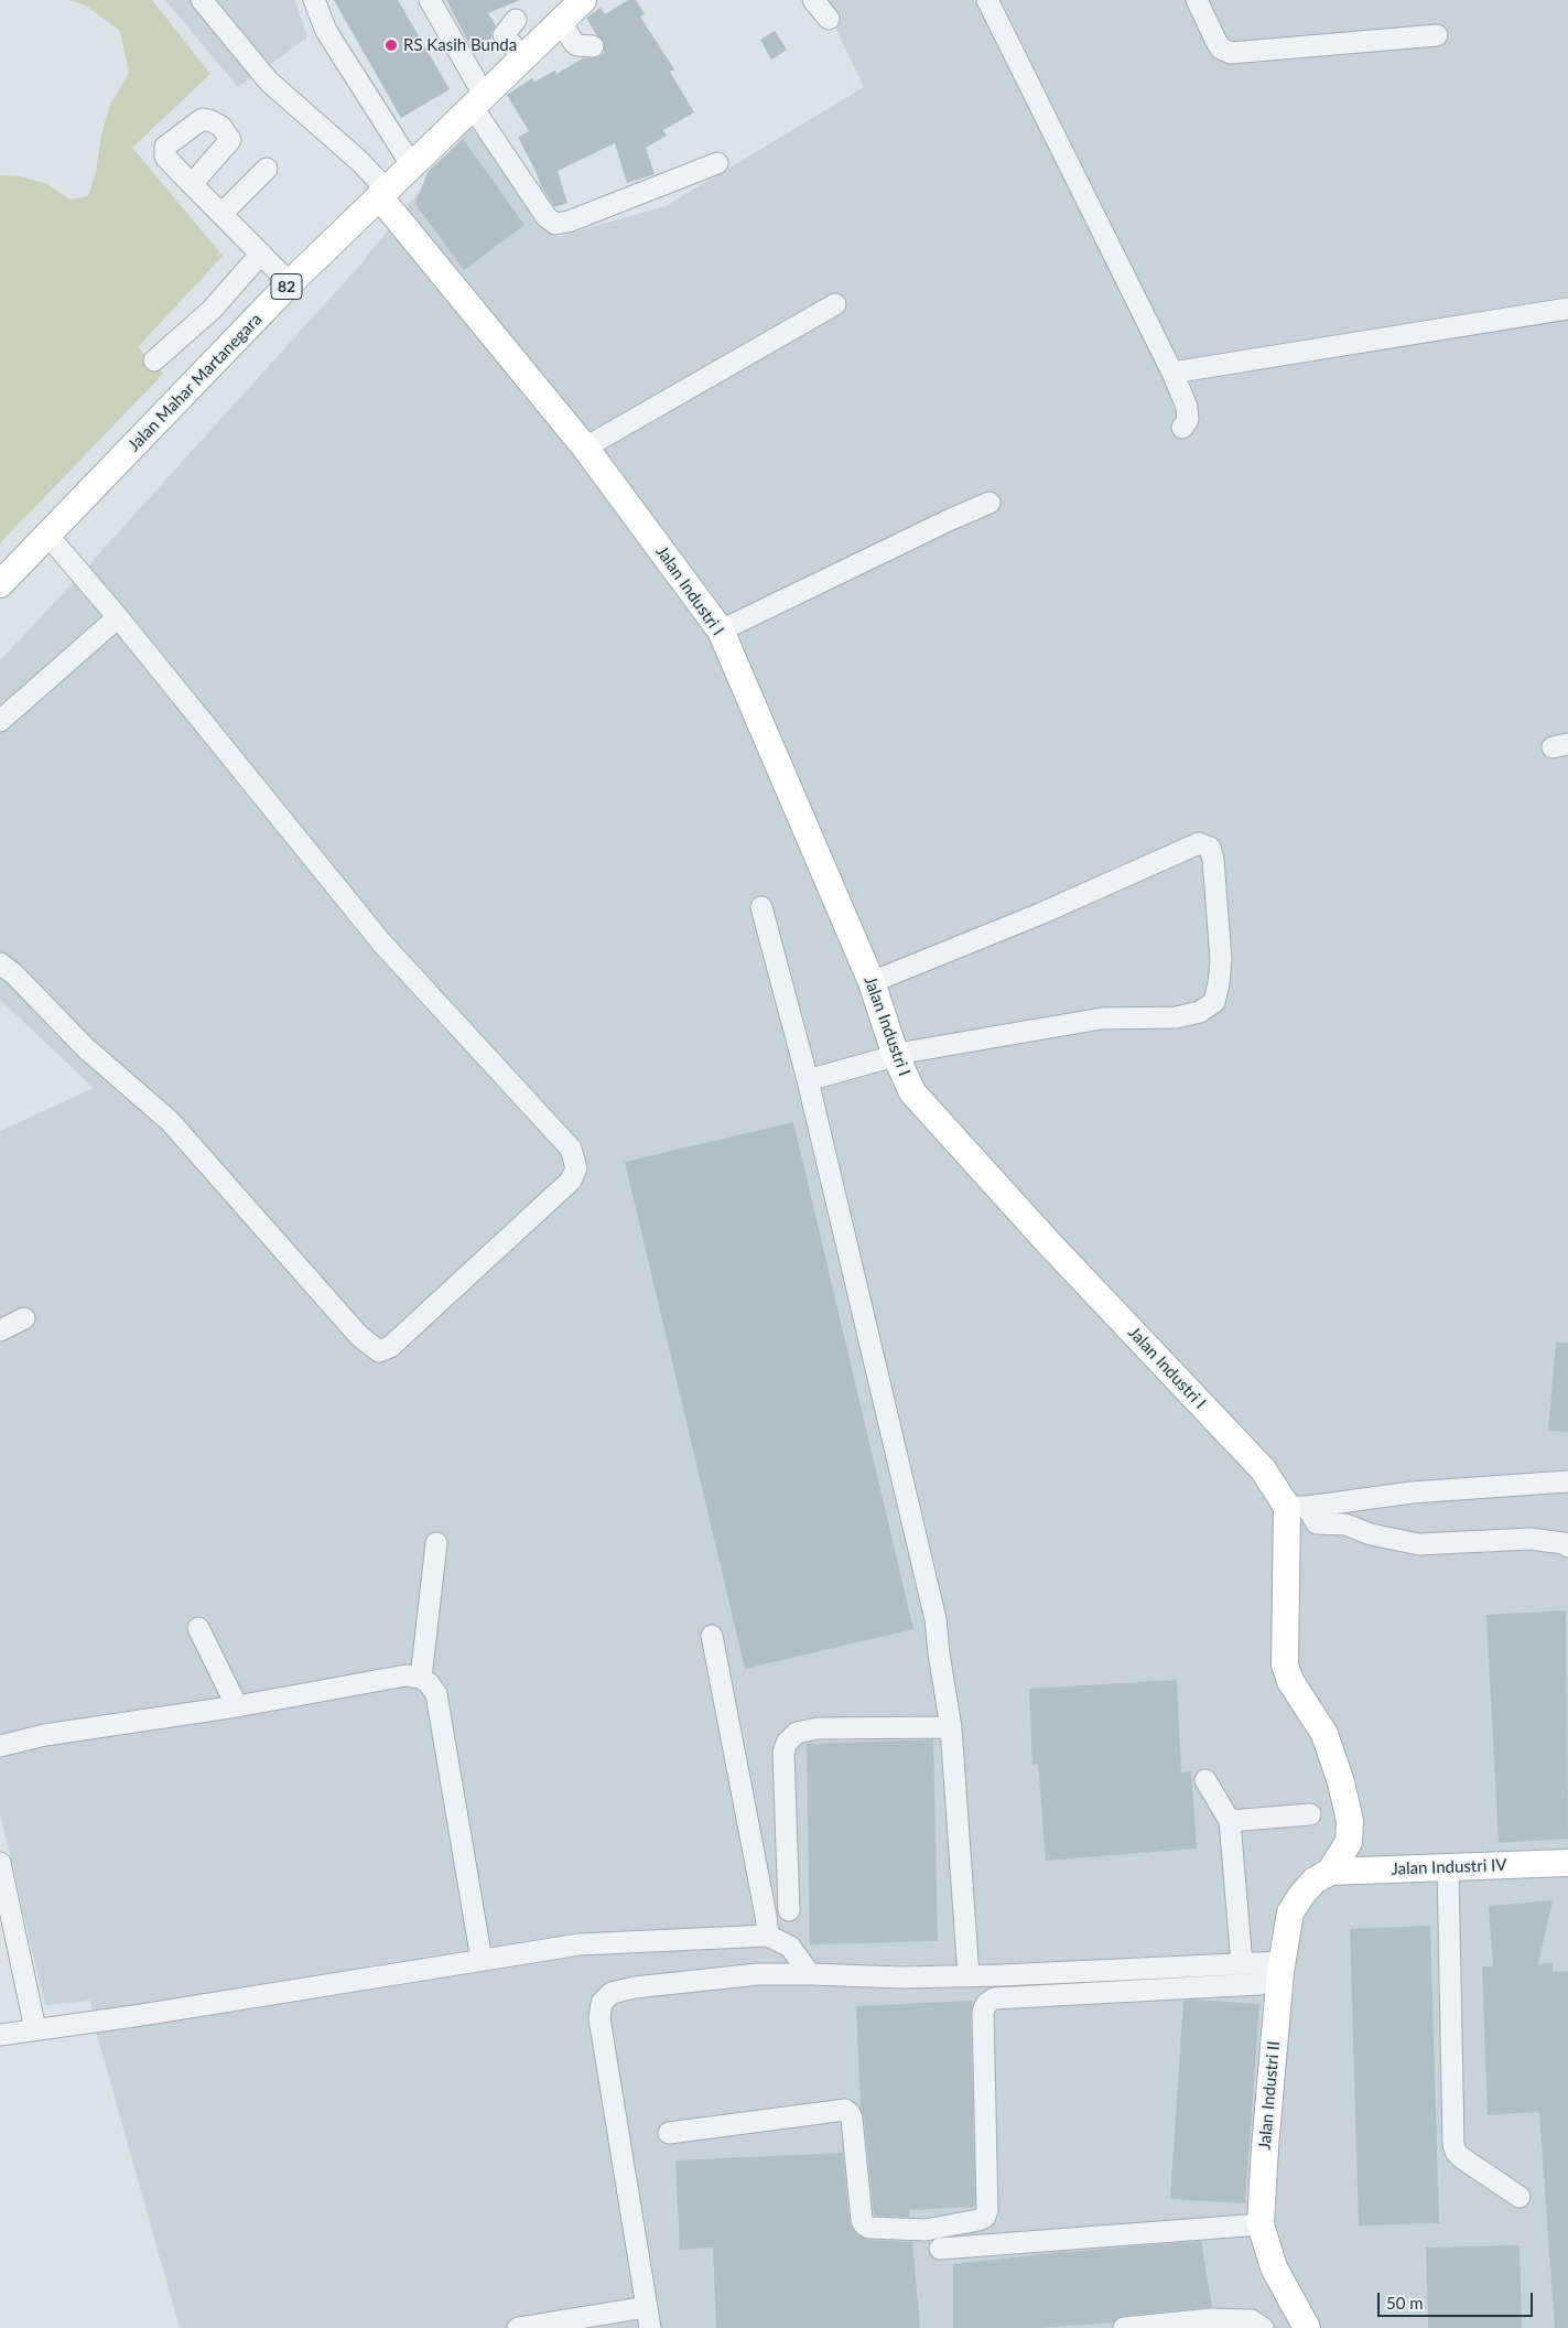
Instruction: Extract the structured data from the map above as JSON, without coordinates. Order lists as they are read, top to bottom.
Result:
{
  "streets": {
    "main road": [
      "82",
      "Jalan Mahar Martanegara",
      "Jalan Industri I",
      "Jalan Industri IV",
      "Jalan Industri II"
    ]
  },
  "crossings": [
    ["Jalan Mahar Martanegara", "Jalan Industri I"],
    ["Jalan Industri IV", "Jalan Industri II"]
  ],
  "places": ["RS Kasih Bunda"],
  "scale_bar": "50 m"
}
